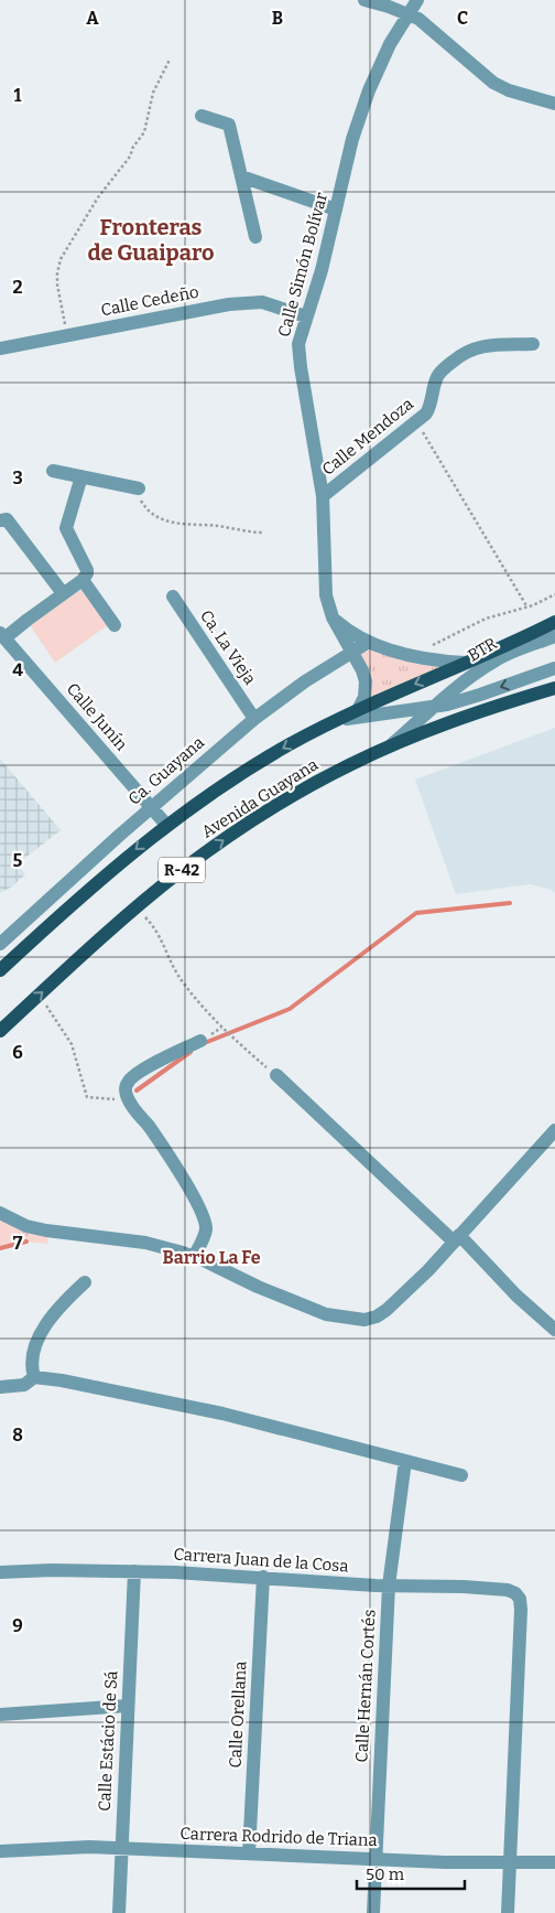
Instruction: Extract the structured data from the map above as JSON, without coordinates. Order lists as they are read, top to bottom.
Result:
{
  "streets": {
    "main road": ["Avenida Guayana", "R-42"],
    "street": [
      "Calle Simón Bolívar",
      "Calle Cedeño",
      "Calle Mendoza",
      "Ca. La Vieja",
      "BTR",
      "Calle Junín",
      "Ca. Guayana",
      "Carrera Juan de la Cosa",
      "Calle Hernán Cortés",
      "Calle Orellana",
      "Calle Estácio de Sá",
      "Carrera Rodrido de Triana"
    ]
  },
  "crossings": [
    ["Calle Simón Bolívar", "Calle Cedeño"],
    ["Calle Simón Bolívar", "Calle Mendoza"],
    ["Calle Simón Bolívar", "Ca. Guayana"],
    ["Calle Simón Bolívar", "Avenida Guayana"],
    ["Ca. La Vieja", "Ca. Guayana"],
    ["BTR", "Avenida Guayana"],
    ["Calle Junín", "Ca. Guayana"],
    ["Calle Junín", "Avenida Guayana"],
    ["Carrera Juan de la Cosa", "Calle Hernán Cortés"],
    ["Carrera Juan de la Cosa", "Calle Orellana"],
    ["Carrera Juan de la Cosa", "Calle Estácio de Sá"],
    ["Carrera Juan de la Cosa", "Carrera Rodrido de Triana"],
    ["Calle Hernán Cortés", "Carrera Rodrido de Triana"],
    ["Calle Orellana", "Carrera Rodrido de Triana"],
    ["Calle Estácio de Sá", "Carrera Rodrido de Triana"]
  ],
  "districts": ["Fronteras de Guaiparo", "Barrio La Fe"],
  "scale_bar": "50 m",
  "grid": {
    "columns": ["A", "B", "C"],
    "rows": [
      "1",
      "2",
      "3",
      "4",
      "5",
      "6",
      "7",
      "8",
      "9"
    ]
  }
}
